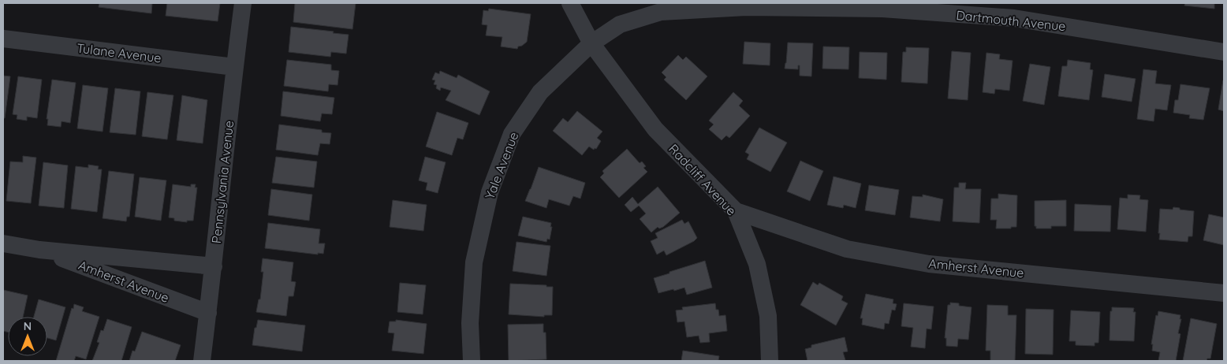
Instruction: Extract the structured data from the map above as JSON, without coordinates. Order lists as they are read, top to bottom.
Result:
{
  "streets": {
    "street": [
      "Dartmouth Avenue",
      "Tulane Avenue",
      "Yale Avenue",
      "Radcliff Avenue",
      "Pennsylvania Avenue",
      "Amherst Avenue"
    ]
  },
  "crossings": [
    ["Dartmouth Avenue", "Yale Avenue"],
    ["Dartmouth Avenue", "Radcliff Avenue"],
    ["Tulane Avenue", "Pennsylvania Avenue"],
    ["Yale Avenue", "Radcliff Avenue"],
    ["Radcliff Avenue", "Amherst Avenue"],
    ["Pennsylvania Avenue", "Amherst Avenue"]
  ],
  "north": "top"
}
